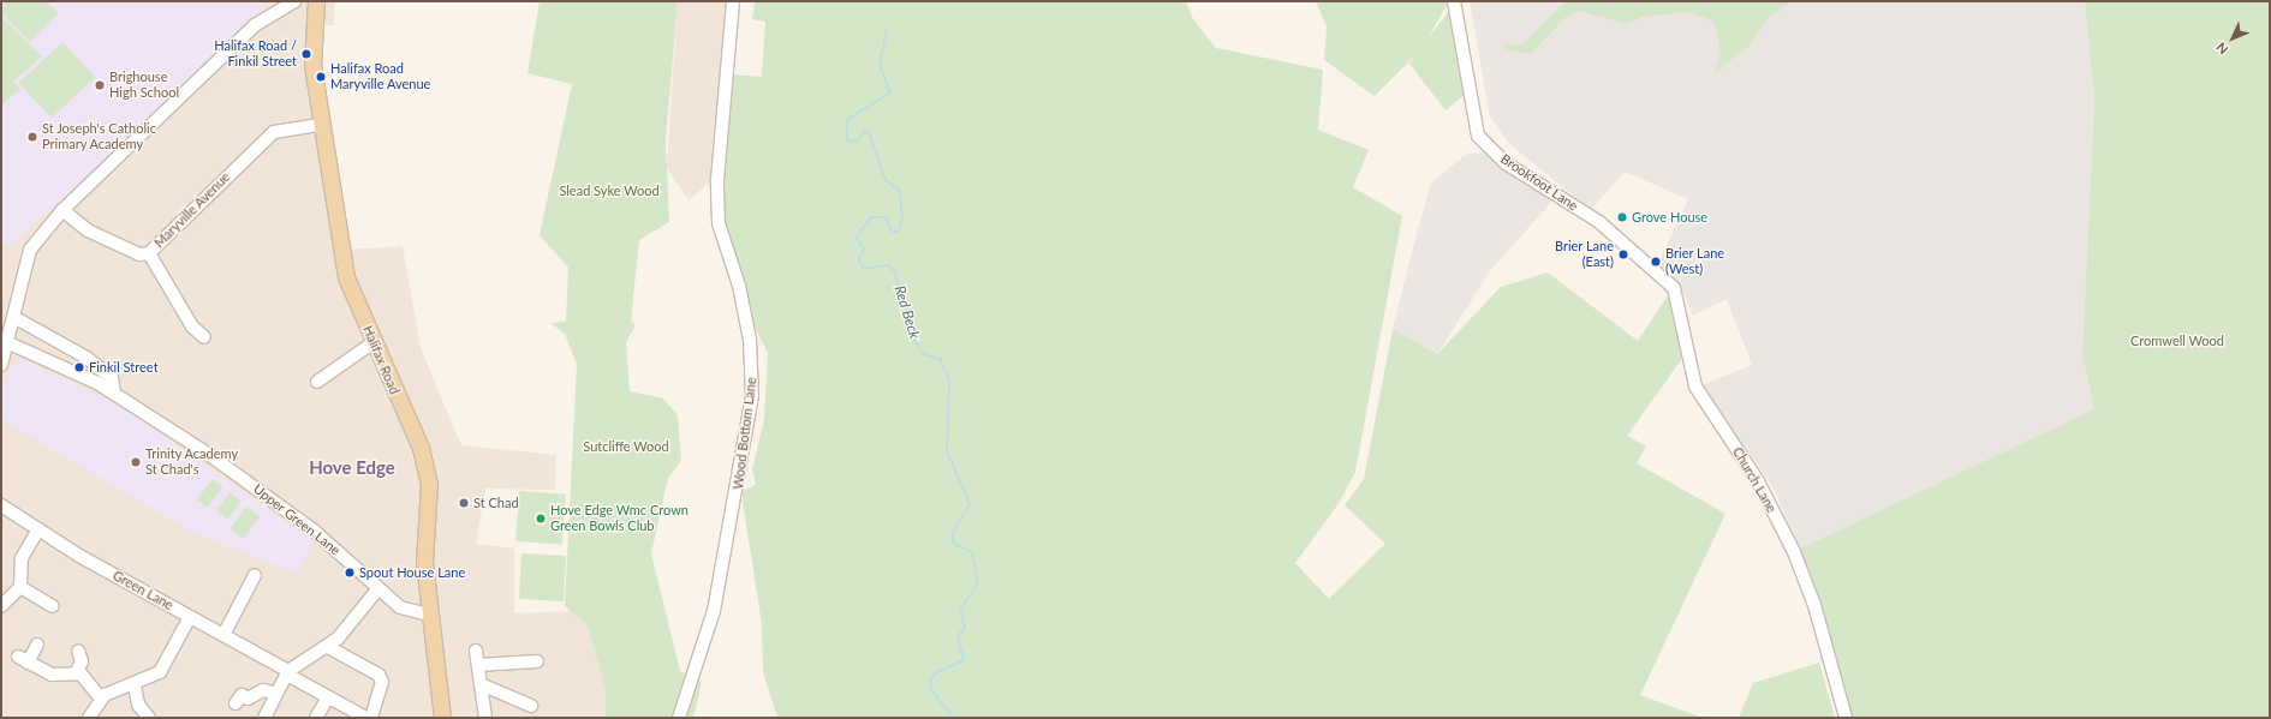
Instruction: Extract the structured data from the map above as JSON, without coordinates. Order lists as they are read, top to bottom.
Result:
{
  "streets": {
    "main road": ["Halifax Road"],
    "street": [
      "Brookfoot Lane",
      "Maryville Avenue",
      "Wood Bottom Lane",
      "Church Lane",
      "Upper Green Lane",
      "Green Lane"
    ]
  },
  "crossings": [
    ["Brookfoot Lane", "Church Lane"],
    ["Maryville Avenue", "Halifax Road"],
    ["Halifax Road", "Upper Green Lane"]
  ],
  "districts": ["Hove Edge"],
  "water": ["Red Beck"],
  "parks": ["Slead Syke Wood", "Cromwell Wood", "Sutcliffe Wood"],
  "places": [
    "Halifax Road / Finkil Street",
    "Halifax Road Maryville Avenue",
    "Brighouse High School",
    "St Joseph's Catholic Primary Academy",
    "Grove House",
    "Brier Lane (East)",
    "Brier Lane (West)",
    "Finkil Street",
    "Trinity Academy St Chad's",
    "St Chad",
    "Hove Edge Wmc Crown Green Bowls Club",
    "Spout House Lane"
  ],
  "north": "bottom left"
}
